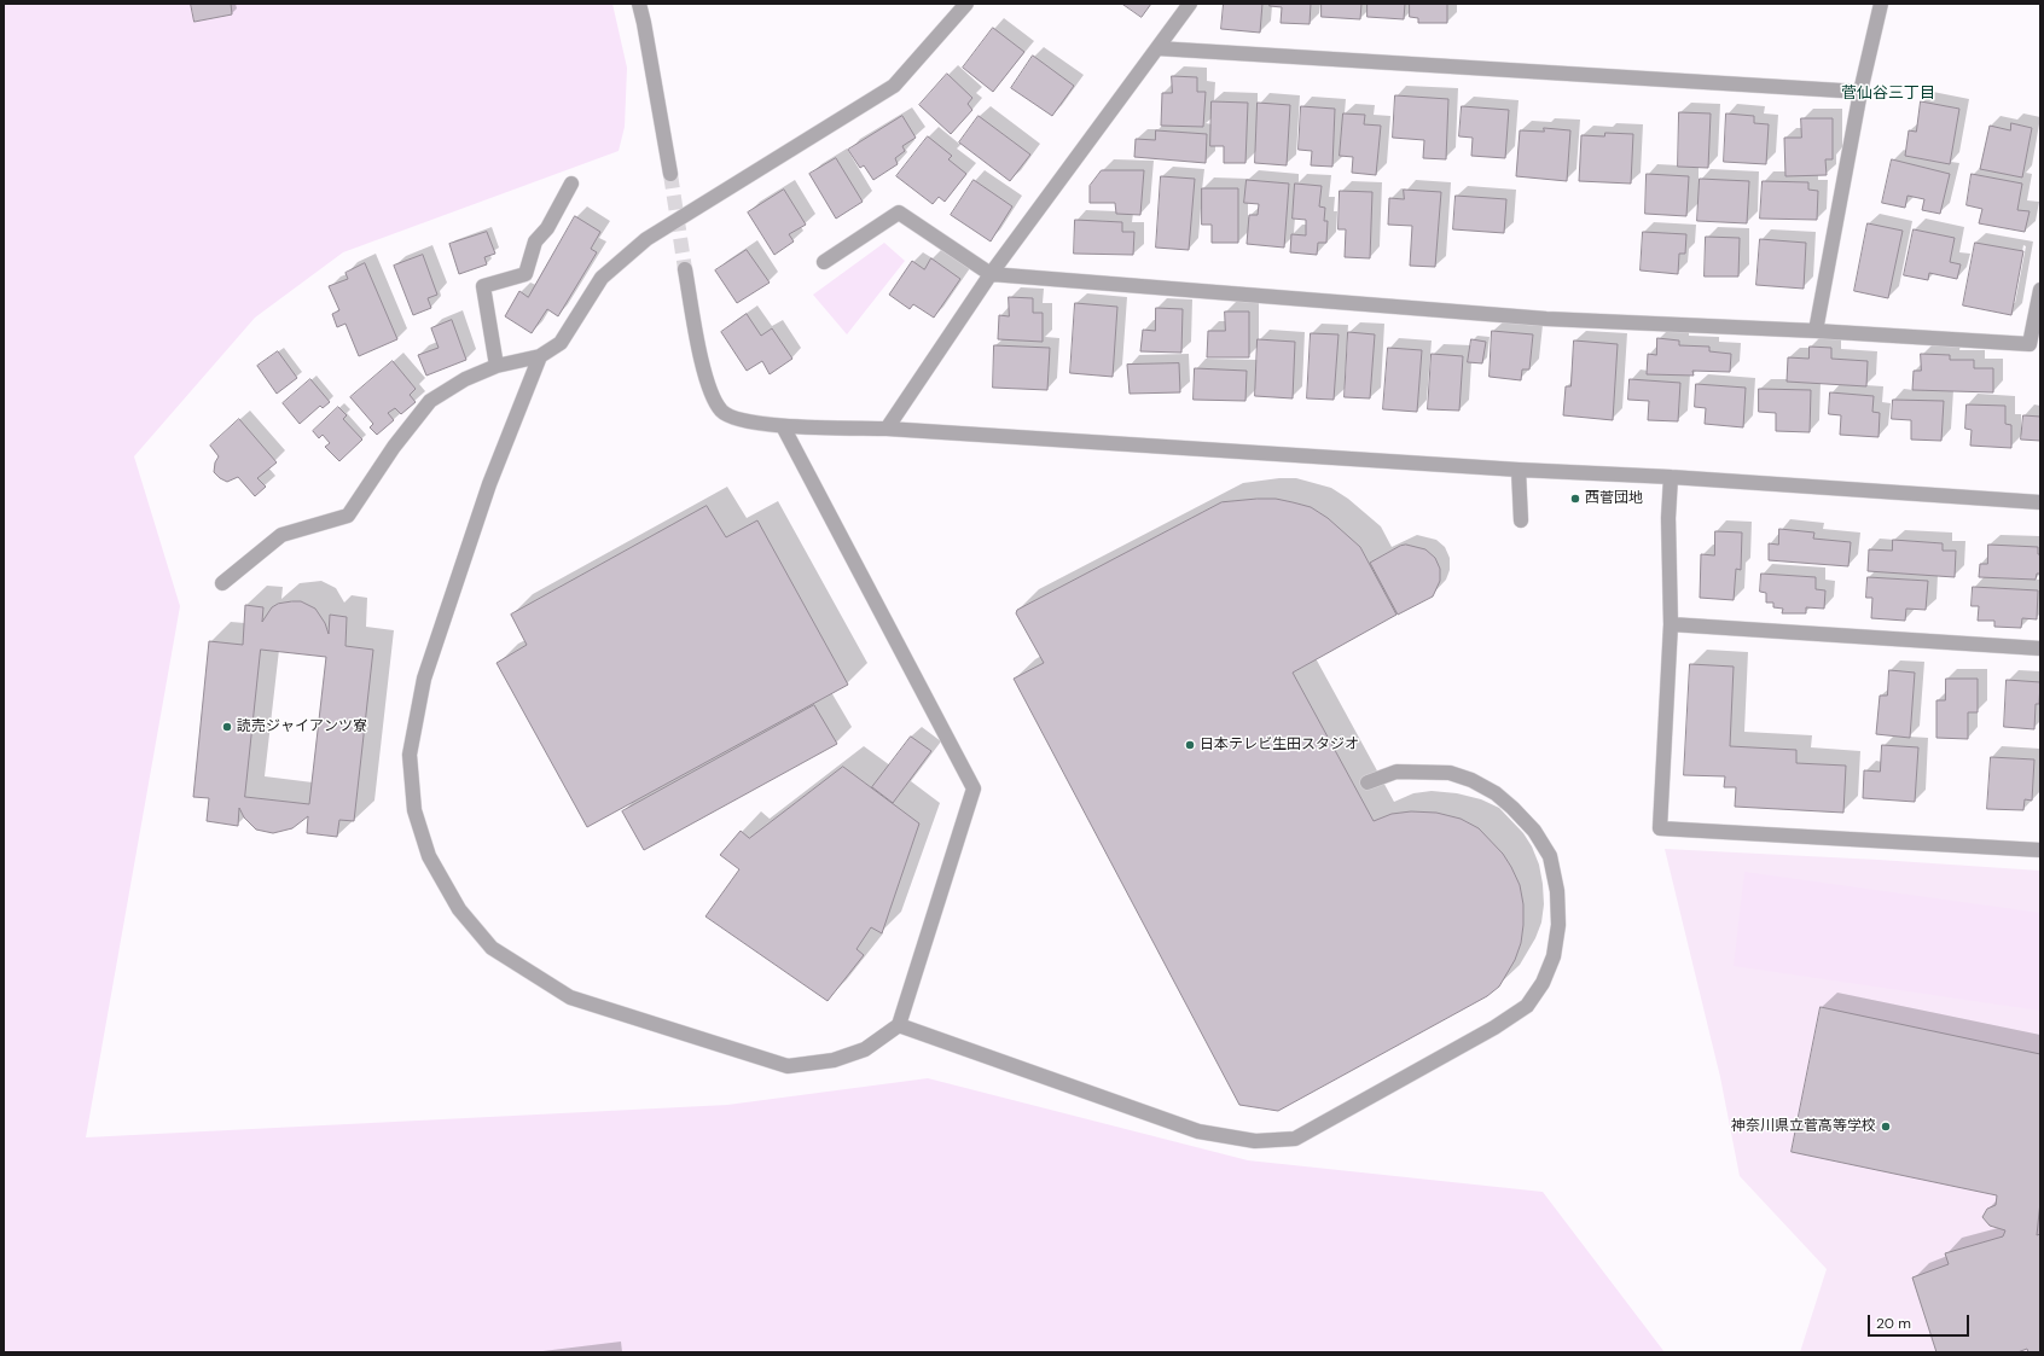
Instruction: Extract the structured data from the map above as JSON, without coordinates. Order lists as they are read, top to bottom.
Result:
{
  "districts": ["菅仙谷三丁目"],
  "places": [
    "西菅団地",
    "読売ジャイアンツ寮",
    "日本テレビ生田スタジオ",
    "神奈川県立菅高等学校"
  ],
  "scale_bar": "20 m"
}
